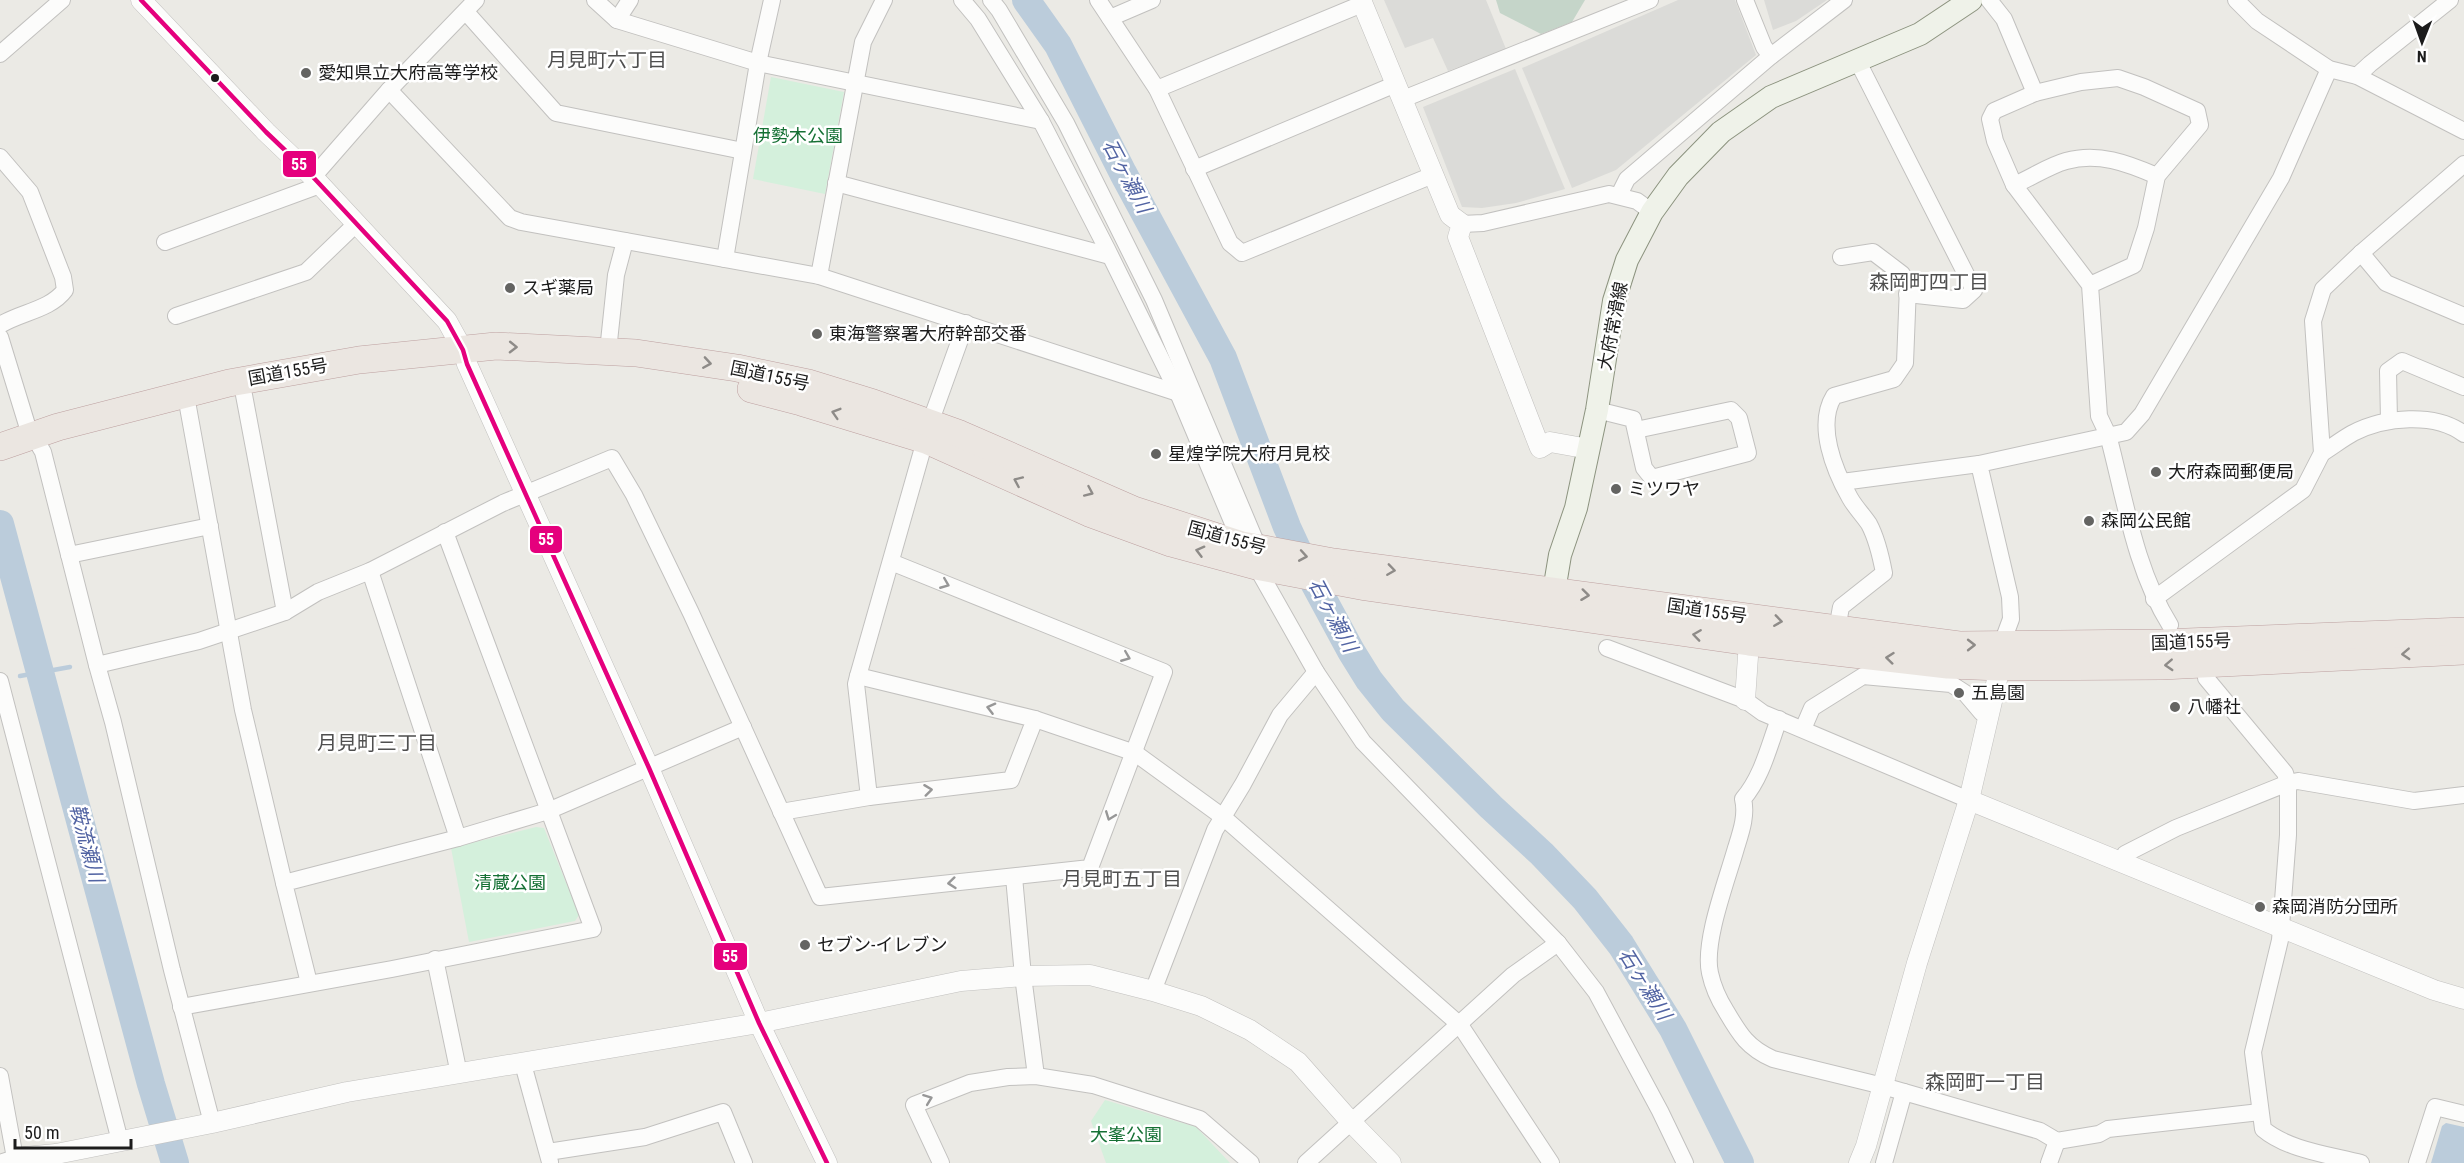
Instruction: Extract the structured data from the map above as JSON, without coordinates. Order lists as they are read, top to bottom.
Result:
{
  "streets": {
    "highway": ["国道155号"],
    "main road": ["大府常滑線"]
  },
  "crossings": [
    ["大府常滑線", "国道155号"]
  ],
  "districts": [
    "月見町六丁目",
    "森岡町四丁目",
    "月見町三丁目",
    "月見町五丁目",
    "森岡町一丁目"
  ],
  "water": ["石ヶ瀬川", "鞍流瀬川"],
  "parks": ["伊勢木公園", "清蔵公園", "大峯公園"],
  "places": [
    "愛知県立大府高等学校",
    "スギ薬局",
    "東海警察署大府幹部交番",
    "星煌学院大府月見校",
    "大府森岡郵便局",
    "ミツワヤ",
    "森岡公民館",
    "五島園",
    "八幡社",
    "森岡消防分団所",
    "セブン-イレブン"
  ],
  "lines": ["transit line 55"],
  "scale_bar": "50 m",
  "north": "bottom"
}
